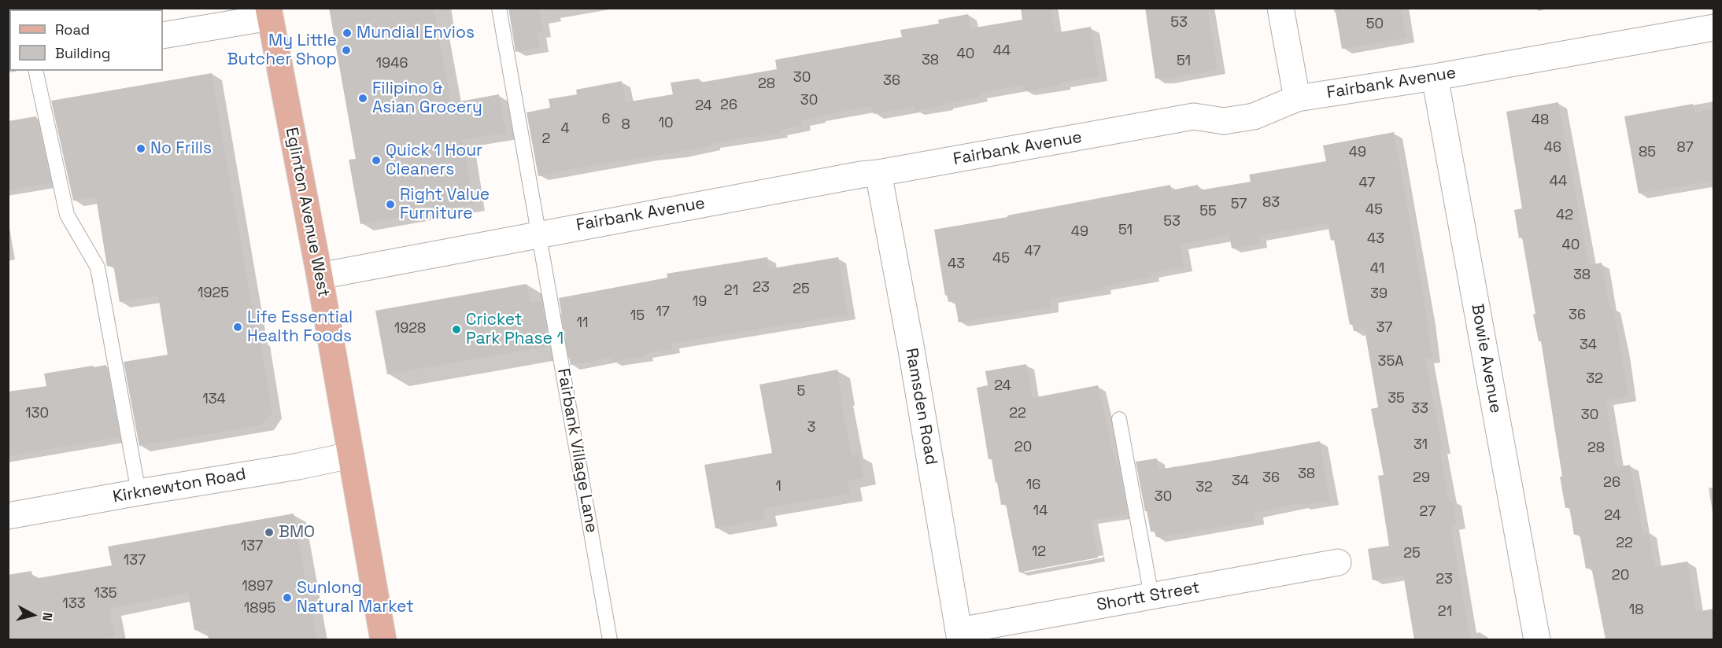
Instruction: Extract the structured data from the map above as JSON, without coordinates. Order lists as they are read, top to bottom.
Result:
{
  "streets": {
    "main road": ["Eglinton Avenue West"],
    "street": [
      "Fairbank Avenue",
      "Bowie Avenue",
      "Ramsden Road",
      "Kirknewton Road",
      "Shortt Street"
    ],
    "lane": ["Fairbank Village Lane"]
  },
  "crossings": [
    ["Fairbank Avenue", "Eglinton Avenue West"],
    ["Fairbank Avenue", "Bowie Avenue"],
    ["Fairbank Avenue", "Ramsden Road"],
    ["Fairbank Avenue", "Fairbank Village Lane"],
    ["Eglinton Avenue West", "Kirknewton Road"],
    ["Ramsden Road", "Shortt Street"]
  ],
  "places": [
    "Mundial Envios",
    "My Little Butcher Shop",
    "Filipino & Asian Grocery",
    "No Frills",
    "Quick 1 Hour Cleaners",
    "Right Value Furniture",
    "Life Essential Health Foods",
    "Cricket Park Phase 1",
    "BMO",
    "Sunlong Natural Market"
  ],
  "house_numbers": [
    "53",
    "50",
    "44",
    "40",
    "38",
    "51",
    "1946",
    "30",
    "36",
    "28",
    "30",
    "26",
    "24",
    "6",
    "48",
    "10",
    "8",
    "4",
    "2",
    "46",
    "87",
    "49",
    "85",
    "44",
    "47",
    "83",
    "57",
    "45",
    "55",
    "42",
    "53",
    "51",
    "49",
    "43",
    "40",
    "47",
    "45",
    "43",
    "41",
    "38",
    "23",
    "25",
    "21",
    "1925",
    "39",
    "19",
    "17",
    "36",
    "15",
    "11",
    "37",
    "1928",
    "34",
    "35A",
    "32",
    "24",
    "5",
    "35",
    "134",
    "33",
    "130",
    "22",
    "30",
    "3",
    "31",
    "20",
    "28",
    "38",
    "36",
    "29",
    "34",
    "26",
    "16",
    "1",
    "32",
    "30",
    "14",
    "27",
    "24",
    "22",
    "137",
    "12",
    "25",
    "137",
    "20",
    "23",
    "1897",
    "135",
    "133",
    "1895",
    "18",
    "21"
  ],
  "legend": ["Road", "Building"],
  "north": "right"
}
